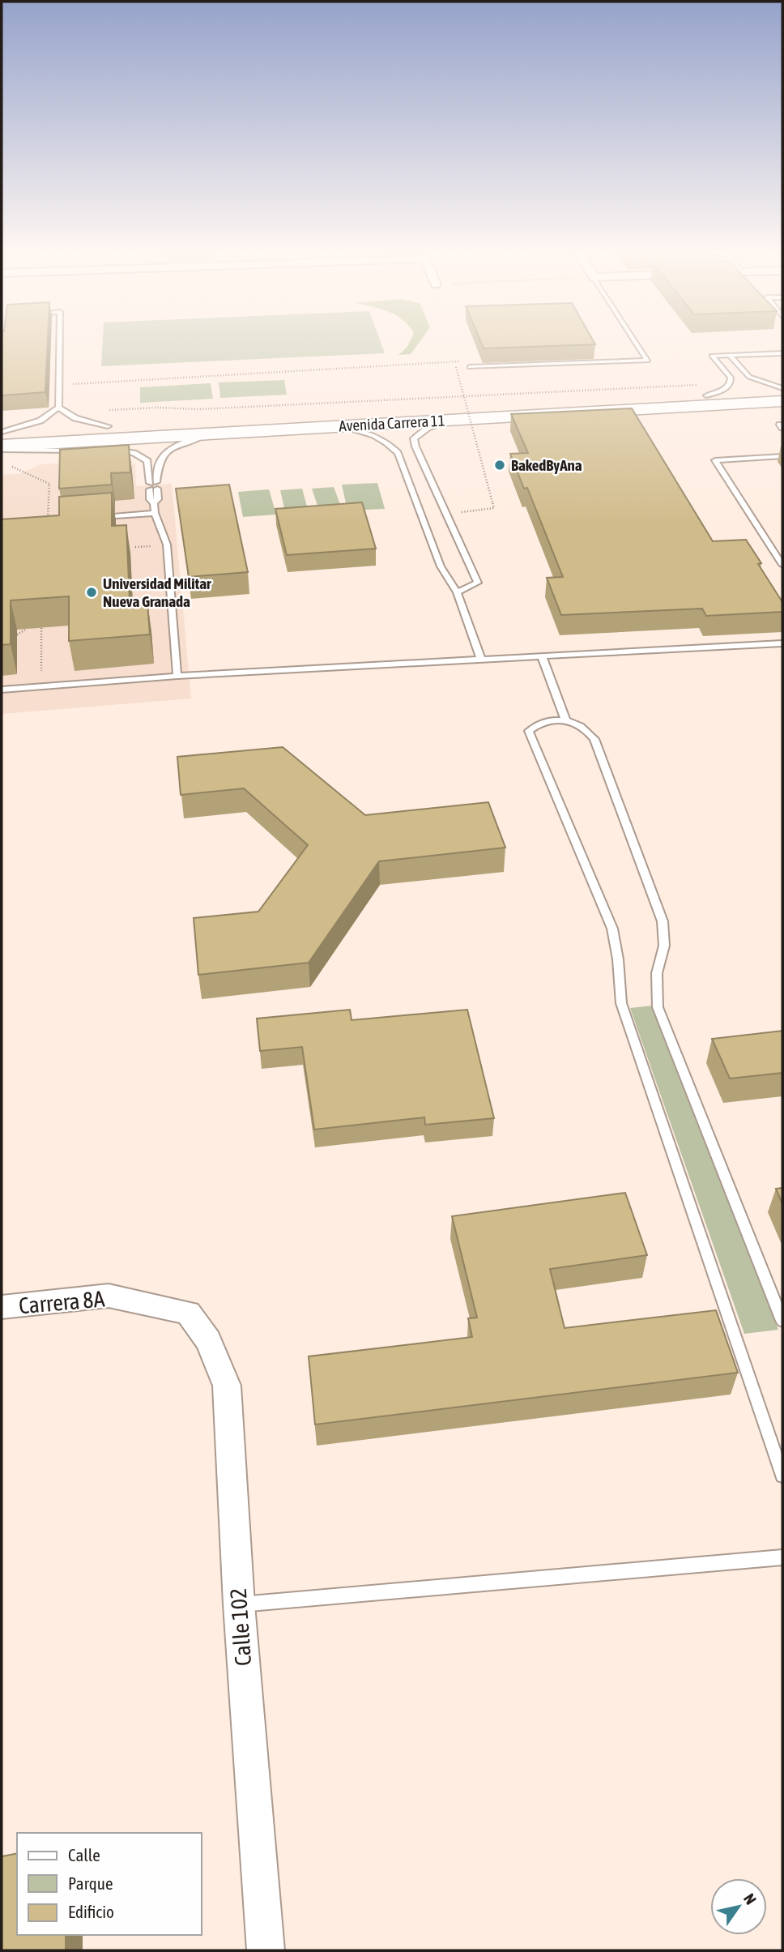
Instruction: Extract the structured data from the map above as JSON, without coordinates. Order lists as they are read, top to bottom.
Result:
{
  "streets": {
    "main road": ["Avenida Carrera 11"],
    "street": ["Carrera 8A", "Calle 102"]
  },
  "crossings": [
    ["Carrera 8A", "Calle 102"]
  ],
  "places": ["BakedByAna", "Universidad Militar Nueva Granada"],
  "legend": ["Calle", "Parque", "Edificio"],
  "north": "top right"
}
